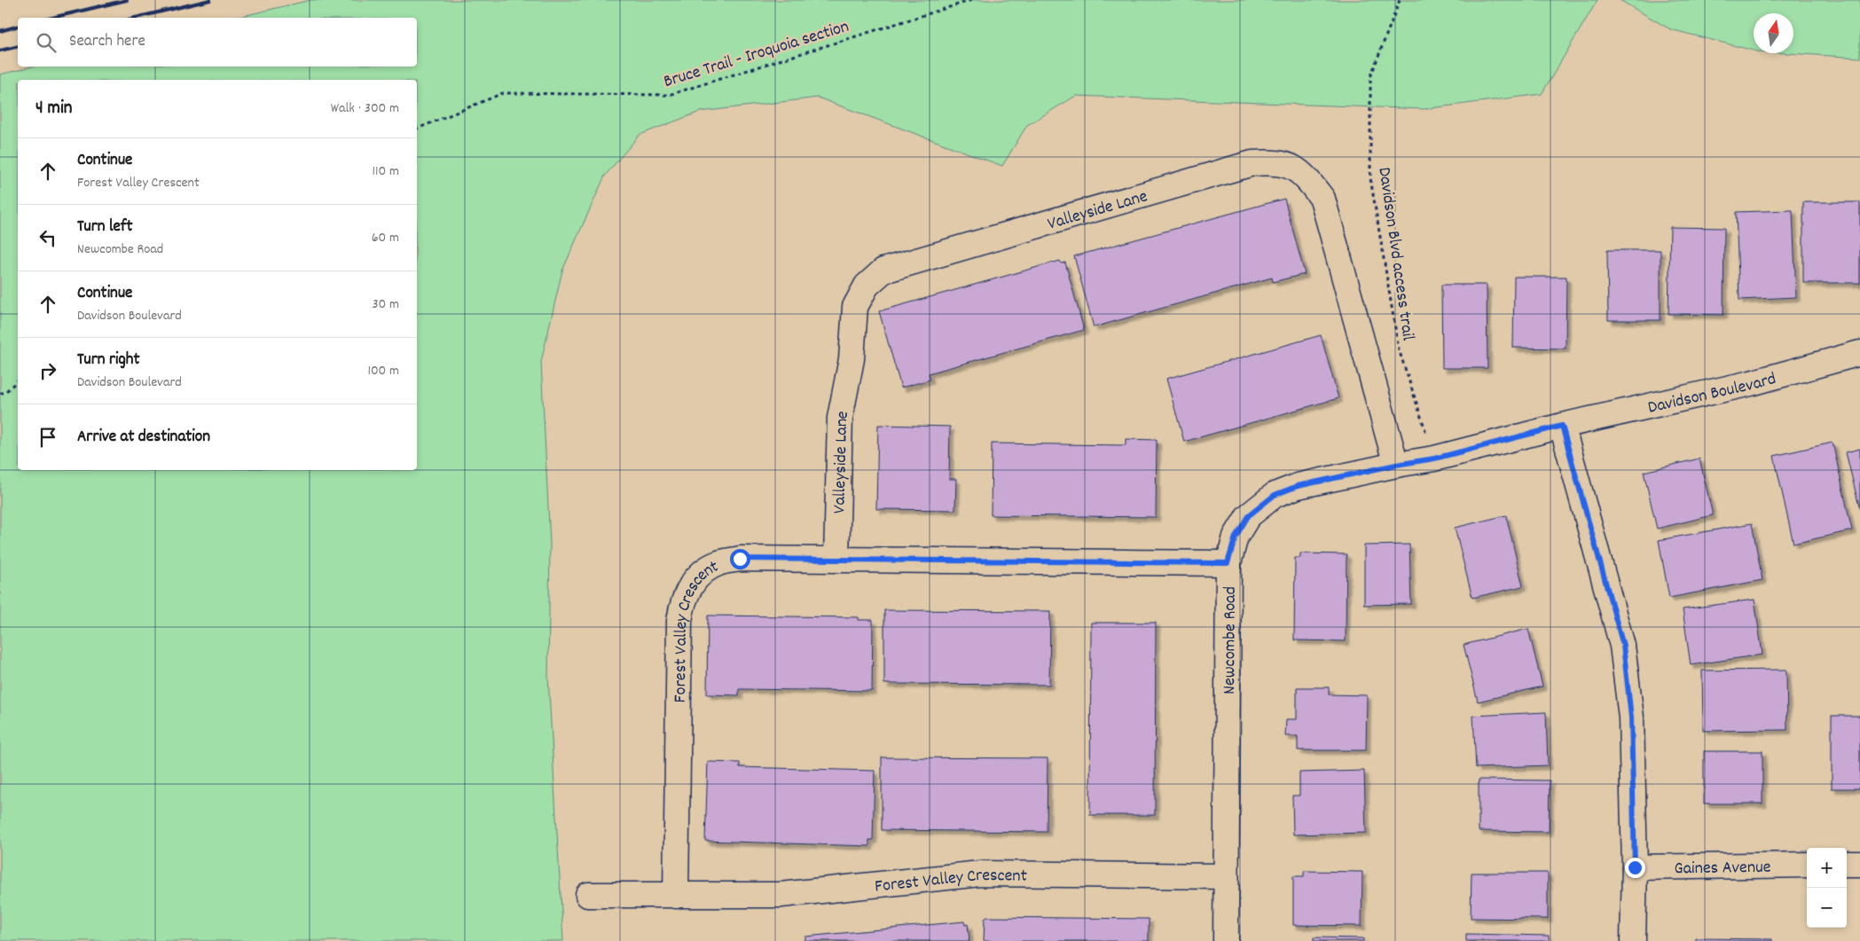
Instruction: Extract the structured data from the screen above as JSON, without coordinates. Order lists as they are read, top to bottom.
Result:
{
  "streets": {
    "street": [
      "Valleyside Lane",
      "Davidson Boulevard",
      "Forest Valley Crescent",
      "Newcombe Road",
      "Gaines Avenue"
    ],
    "path": ["Bruce Trail - Iroquoia section", "Davidson Blvd access trail"]
  },
  "crossings": [
    ["Valleyside Lane", "Forest Valley Crescent"],
    ["Valleyside Lane", "Newcombe Road"],
    ["Davidson Blvd access trail", "Davidson Boulevard"],
    ["Davidson Blvd access trail", "Newcombe Road"],
    ["Davidson Boulevard", "Newcombe Road"],
    ["Forest Valley Crescent", "Newcombe Road"]
  ],
  "north": "top",
  "page": {
    "search": "Search here",
    "heading": ["4 min", "Walk · 300 m"],
    "list": [
      ["Continue", "Forest Valley Crescent", "110 m"],
      ["Turn left", "Newcombe Road", "60 m"],
      ["Continue", "Davidson Boulevard", "30 m"],
      ["Turn right", "Davidson Boulevard", "100 m"],
      "Arrive at destination"
    ],
    "map_buttons": ["+", "−"]
  }
}
